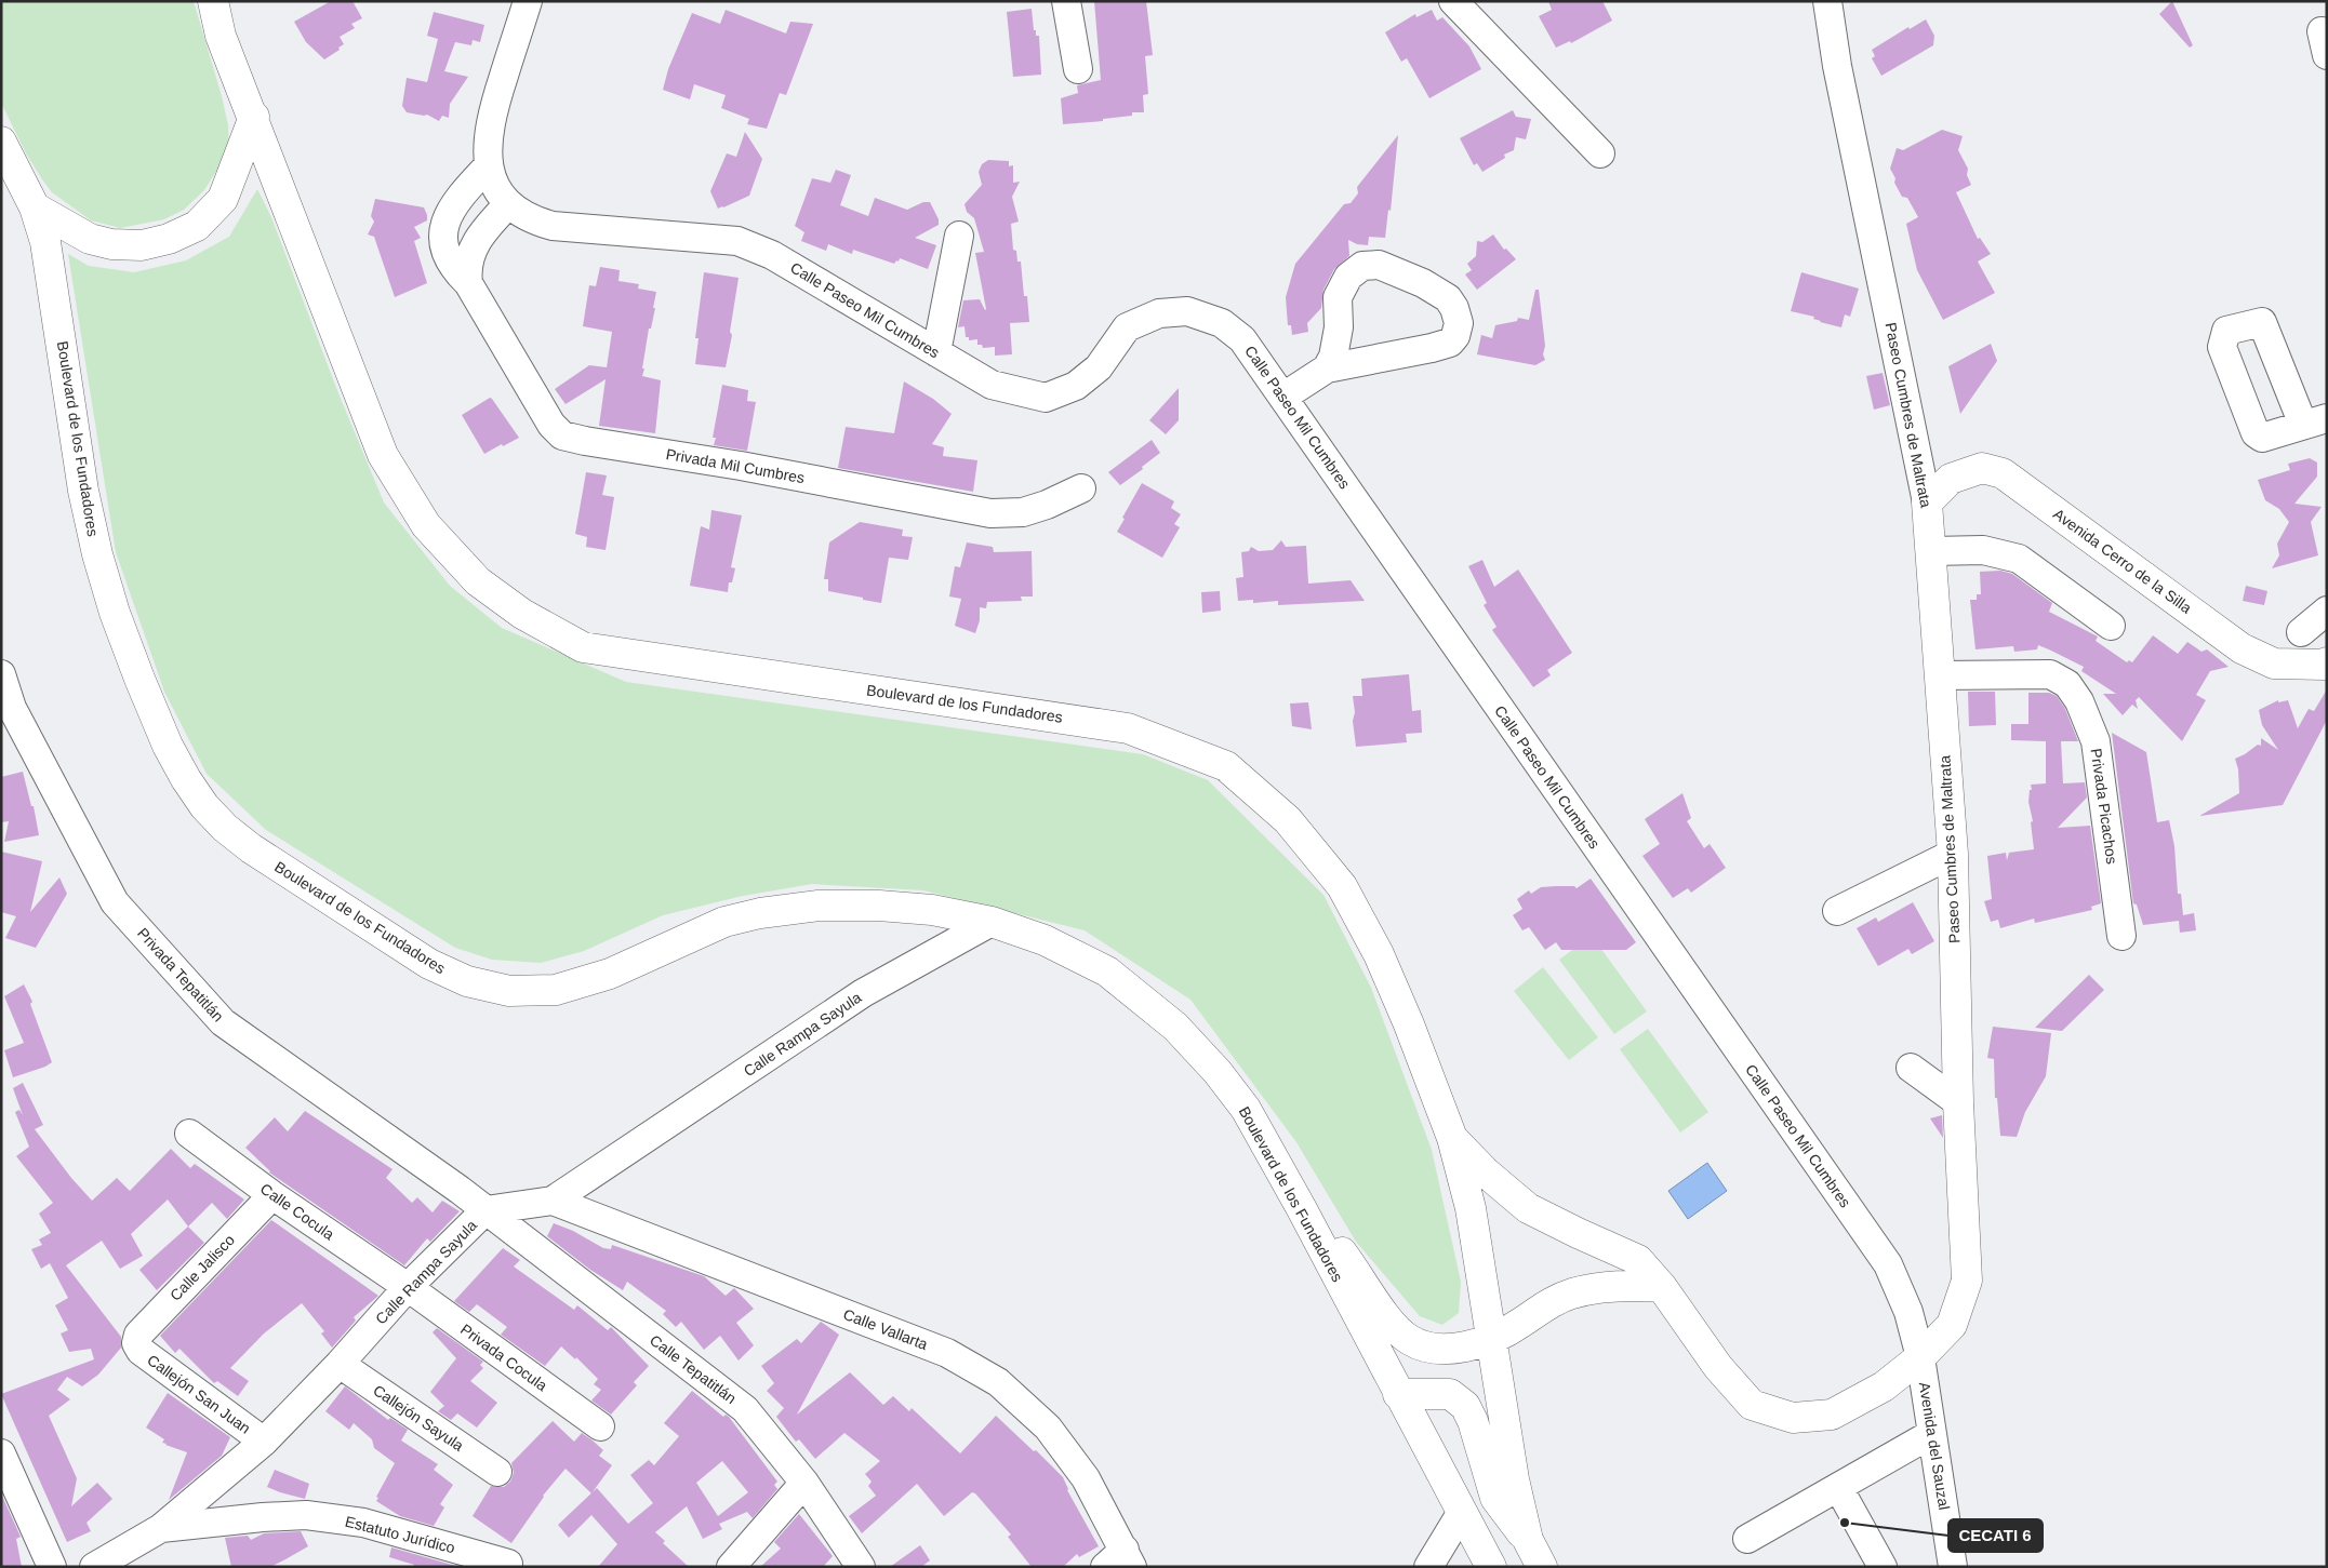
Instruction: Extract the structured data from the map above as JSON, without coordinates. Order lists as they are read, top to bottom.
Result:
{
  "streets": {
    "main road": ["Paseo Cumbres de Maltrata", "Boulevard de los Fundadores", "Avenida Cerro de la Silla"],
    "street": [
      "Calle Paseo Mil Cumbres",
      "Privada Mil Cumbres",
      "Privada Picachos",
      "Privada Tepatitlán",
      "Calle Rampa Sayula",
      "Calle Cocula",
      "Calle Jalisco",
      "Calle Vallarta",
      "Privada Cocula",
      "Calle Tepatitlán",
      "Callejón San Juan",
      "Callejón Sayula",
      "Avenida del Sauzal",
      "Estatuto Jurídico"
    ]
  },
  "crossings": [
    ["Calle Paseo Mil Cumbres", "Paseo Cumbres de Maltrata"],
    ["Calle Paseo Mil Cumbres", "Privada Mil Cumbres"],
    ["Calle Paseo Mil Cumbres", "Avenida del Sauzal"],
    ["Paseo Cumbres de Maltrata", "Boulevard de los Fundadores"],
    ["Paseo Cumbres de Maltrata", "Avenida Cerro de la Silla"],
    ["Paseo Cumbres de Maltrata", "Privada Picachos"],
    ["Paseo Cumbres de Maltrata", "Avenida del Sauzal"],
    ["Boulevard de los Fundadores", "Calle Rampa Sayula"],
    ["Privada Tepatitlán", "Calle Rampa Sayula"],
    ["Privada Tepatitlán", "Calle Tepatitlán"],
    ["Calle Rampa Sayula", "Calle Cocula"],
    ["Calle Rampa Sayula", "Calle Vallarta"],
    ["Calle Rampa Sayula", "Privada Cocula"],
    ["Calle Rampa Sayula", "Calle Tepatitlán"],
    ["Calle Rampa Sayula", "Callejón San Juan"],
    ["Calle Rampa Sayula", "Callejón Sayula"],
    ["Calle Rampa Sayula", "Estatuto Jurídico"],
    ["Calle Cocula", "Calle Jalisco"],
    ["Calle Cocula", "Privada Cocula"],
    ["Calle Jalisco", "Callejón San Juan"]
  ],
  "places": ["CECATI 6"]
}
